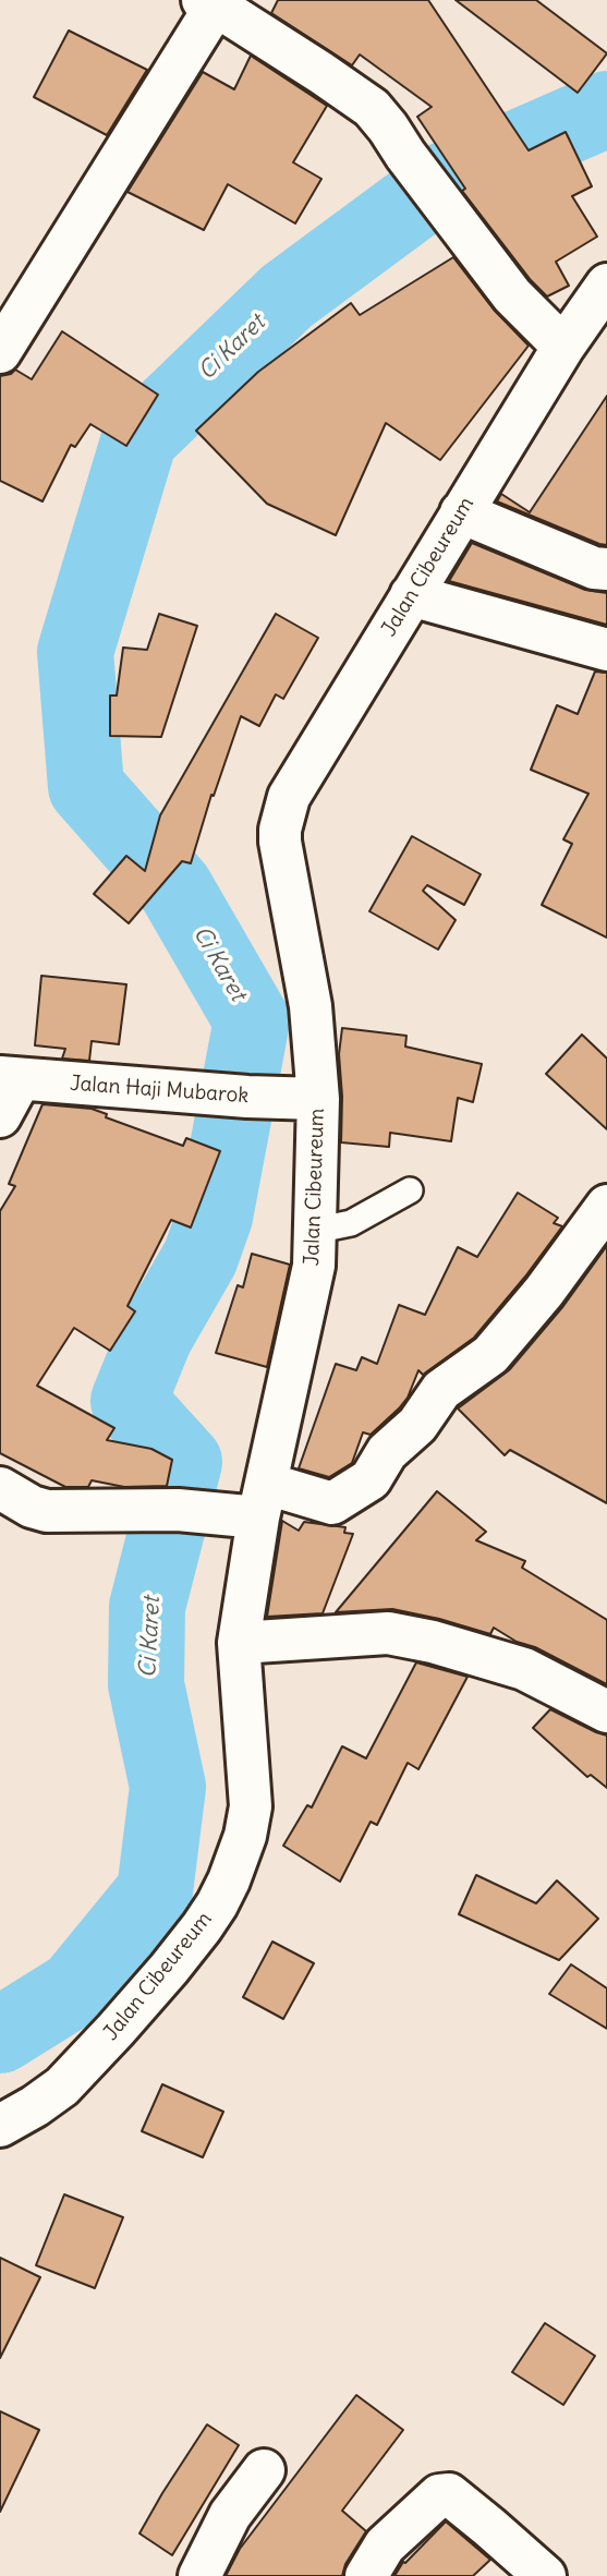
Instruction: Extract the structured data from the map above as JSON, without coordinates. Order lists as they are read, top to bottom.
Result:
{
  "streets": {
    "street": ["Jalan Cibeureum", "Jalan Haji Mubarok"]
  },
  "crossings": [
    ["Jalan Cibeureum", "Jalan Haji Mubarok"]
  ],
  "water": ["Ci Karet"]
}
